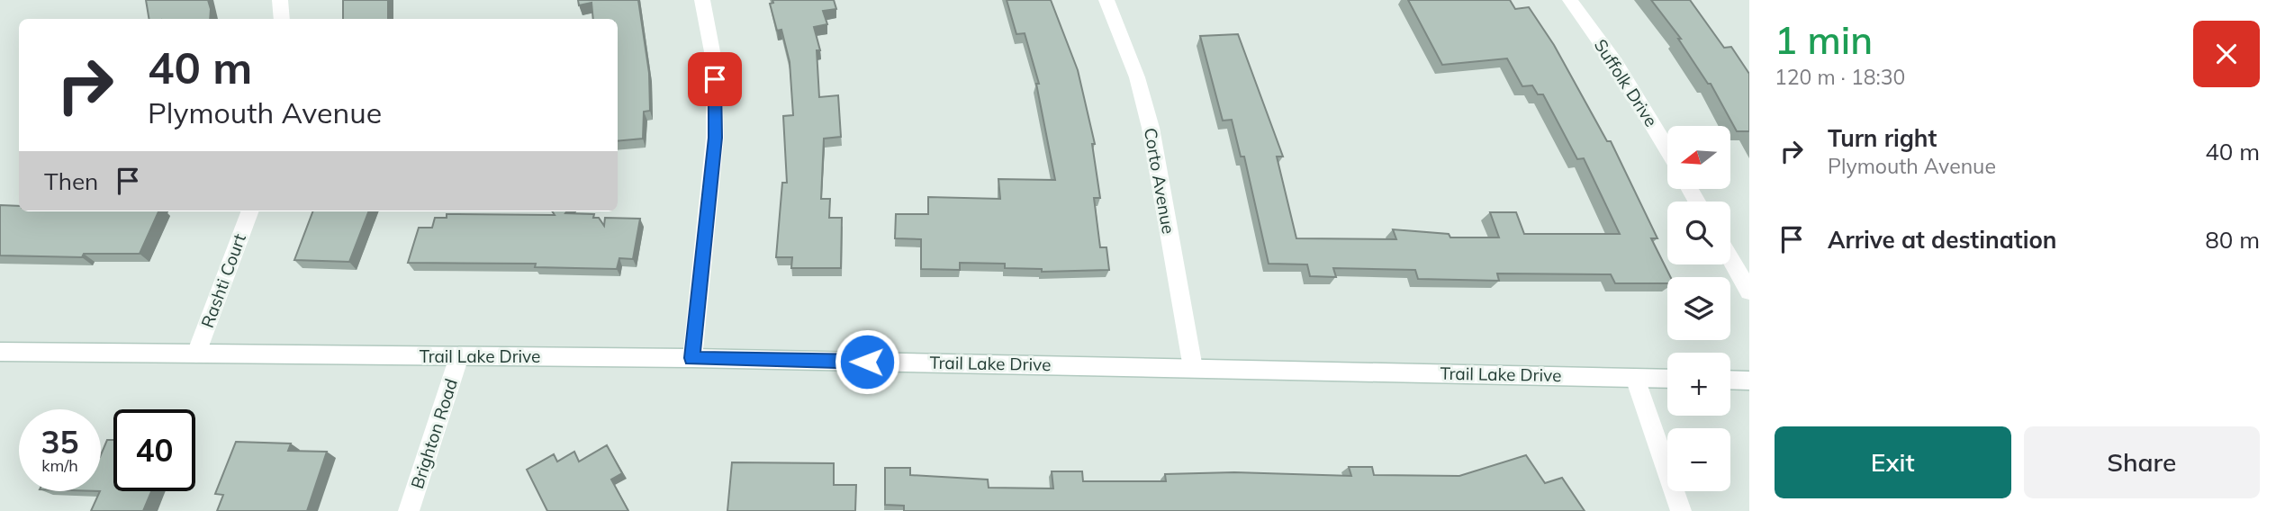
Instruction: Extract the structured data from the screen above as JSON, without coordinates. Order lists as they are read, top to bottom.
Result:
{
  "streets": {
    "street": [
      "Suffolk Drive",
      "Corto Avenue",
      "Rashti Court",
      "Trail Lake Drive",
      "Brighton Road"
    ]
  },
  "crossings": [
    ["Corto Avenue", "Trail Lake Drive"],
    ["Rashti Court", "Trail Lake Drive"],
    ["Trail Lake Drive", "Brighton Road"]
  ],
  "north": "left",
  "page": {
    "heading": ["1 min", "120 m · 18:30"],
    "turn": ["40 m", "Plymouth Avenue"],
    "list": [
      {
        "name": "Turn right",
        "note": "Plymouth Avenue",
        "value": "40 m"
      },
      {
        "name": "Arrive at destination",
        "value": "80 m"
      }
    ],
    "map_buttons": ["+", "−"],
    "then": "Then",
    "speed": "35 km/h",
    "limit": "40",
    "buttons": ["Exit", "Share"]
  }
}
